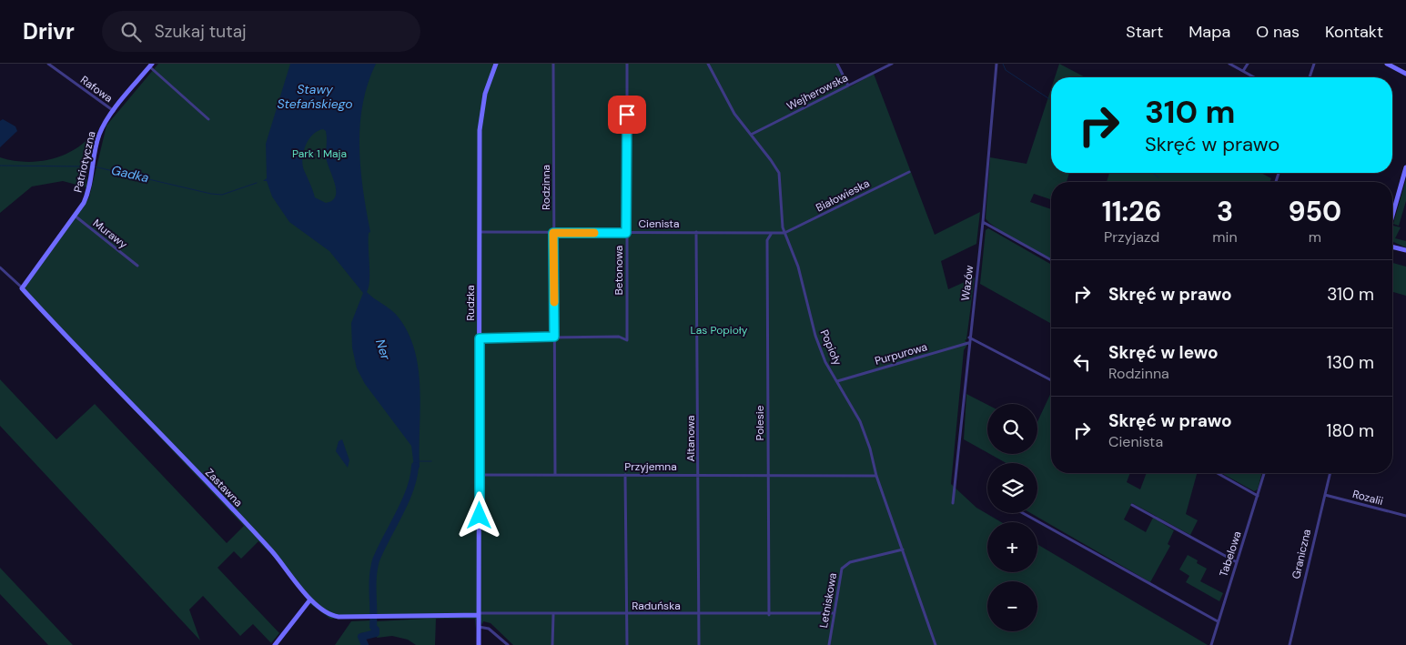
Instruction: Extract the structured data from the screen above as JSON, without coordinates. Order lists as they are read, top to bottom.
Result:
{
  "streets": {
    "street": [
      "Rafowa",
      "Wejherowska",
      "Patriotyczna",
      "Rodzinna",
      "Białowieska",
      "Cienista",
      "Murawy",
      "Betonowa",
      "Wazów",
      "Rudzka",
      "Popioły",
      "Purpurowa",
      "Polesie",
      "Altanowa",
      "Przyjemna",
      "Zastawna",
      "Rozalii",
      "Tabelowa",
      "Graniczna",
      "Letniskowa",
      "Raduńska"
    ]
  },
  "crossings": [
    ["Rafowa", "Patriotyczna"],
    ["Wejherowska", "Popioły"],
    ["Patriotyczna", "Murawy"],
    ["Patriotyczna", "Zastawna"],
    ["Rodzinna", "Cienista"],
    ["Rodzinna", "Betonowa"],
    ["Rodzinna", "Przyjemna"],
    ["Białowieska", "Cienista"],
    ["Białowieska", "Popioły"],
    ["Cienista", "Betonowa"],
    ["Cienista", "Rudzka"],
    ["Cienista", "Popioły"],
    ["Cienista", "Polesie"],
    ["Cienista", "Altanowa"],
    ["Wazów", "Purpurowa"],
    ["Rudzka", "Przyjemna"],
    ["Rudzka", "Zastawna"],
    ["Rudzka", "Raduńska"],
    ["Popioły", "Purpurowa"],
    ["Popioły", "Przyjemna"],
    ["Popioły", "Letniskowa"],
    ["Polesie", "Przyjemna"],
    ["Polesie", "Raduńska"],
    ["Altanowa", "Przyjemna"],
    ["Altanowa", "Raduńska"],
    ["Zastawna", "Raduńska"],
    ["Rozalii", "Graniczna"],
    ["Letniskowa", "Raduńska"]
  ],
  "water": ["Stawy Stefańskiego", "Gadka", "Ner"],
  "parks": ["Park 1 Maja", "Las Popioły"],
  "page": {
    "header": "Drivr",
    "search": "Szukaj tutaj",
    "nav": [
      "Start",
      "Mapa",
      "O nas",
      "Kontakt"
    ],
    "turn": ["310 m", "Skręć w prawo"],
    "eta": [
      "11:26",
      "Przyjazd",
      "3",
      "min",
      "950",
      "m"
    ],
    "list": [
      {
        "name": "Skręć w prawo",
        "value": "310 m"
      },
      {
        "name": "Skręć w lewo",
        "note": "Rodzinna",
        "value": "130 m"
      },
      {
        "name": "Skręć w prawo",
        "note": "Cienista",
        "value": "180 m"
      }
    ],
    "map_buttons": ["+", "−"]
  }
}
